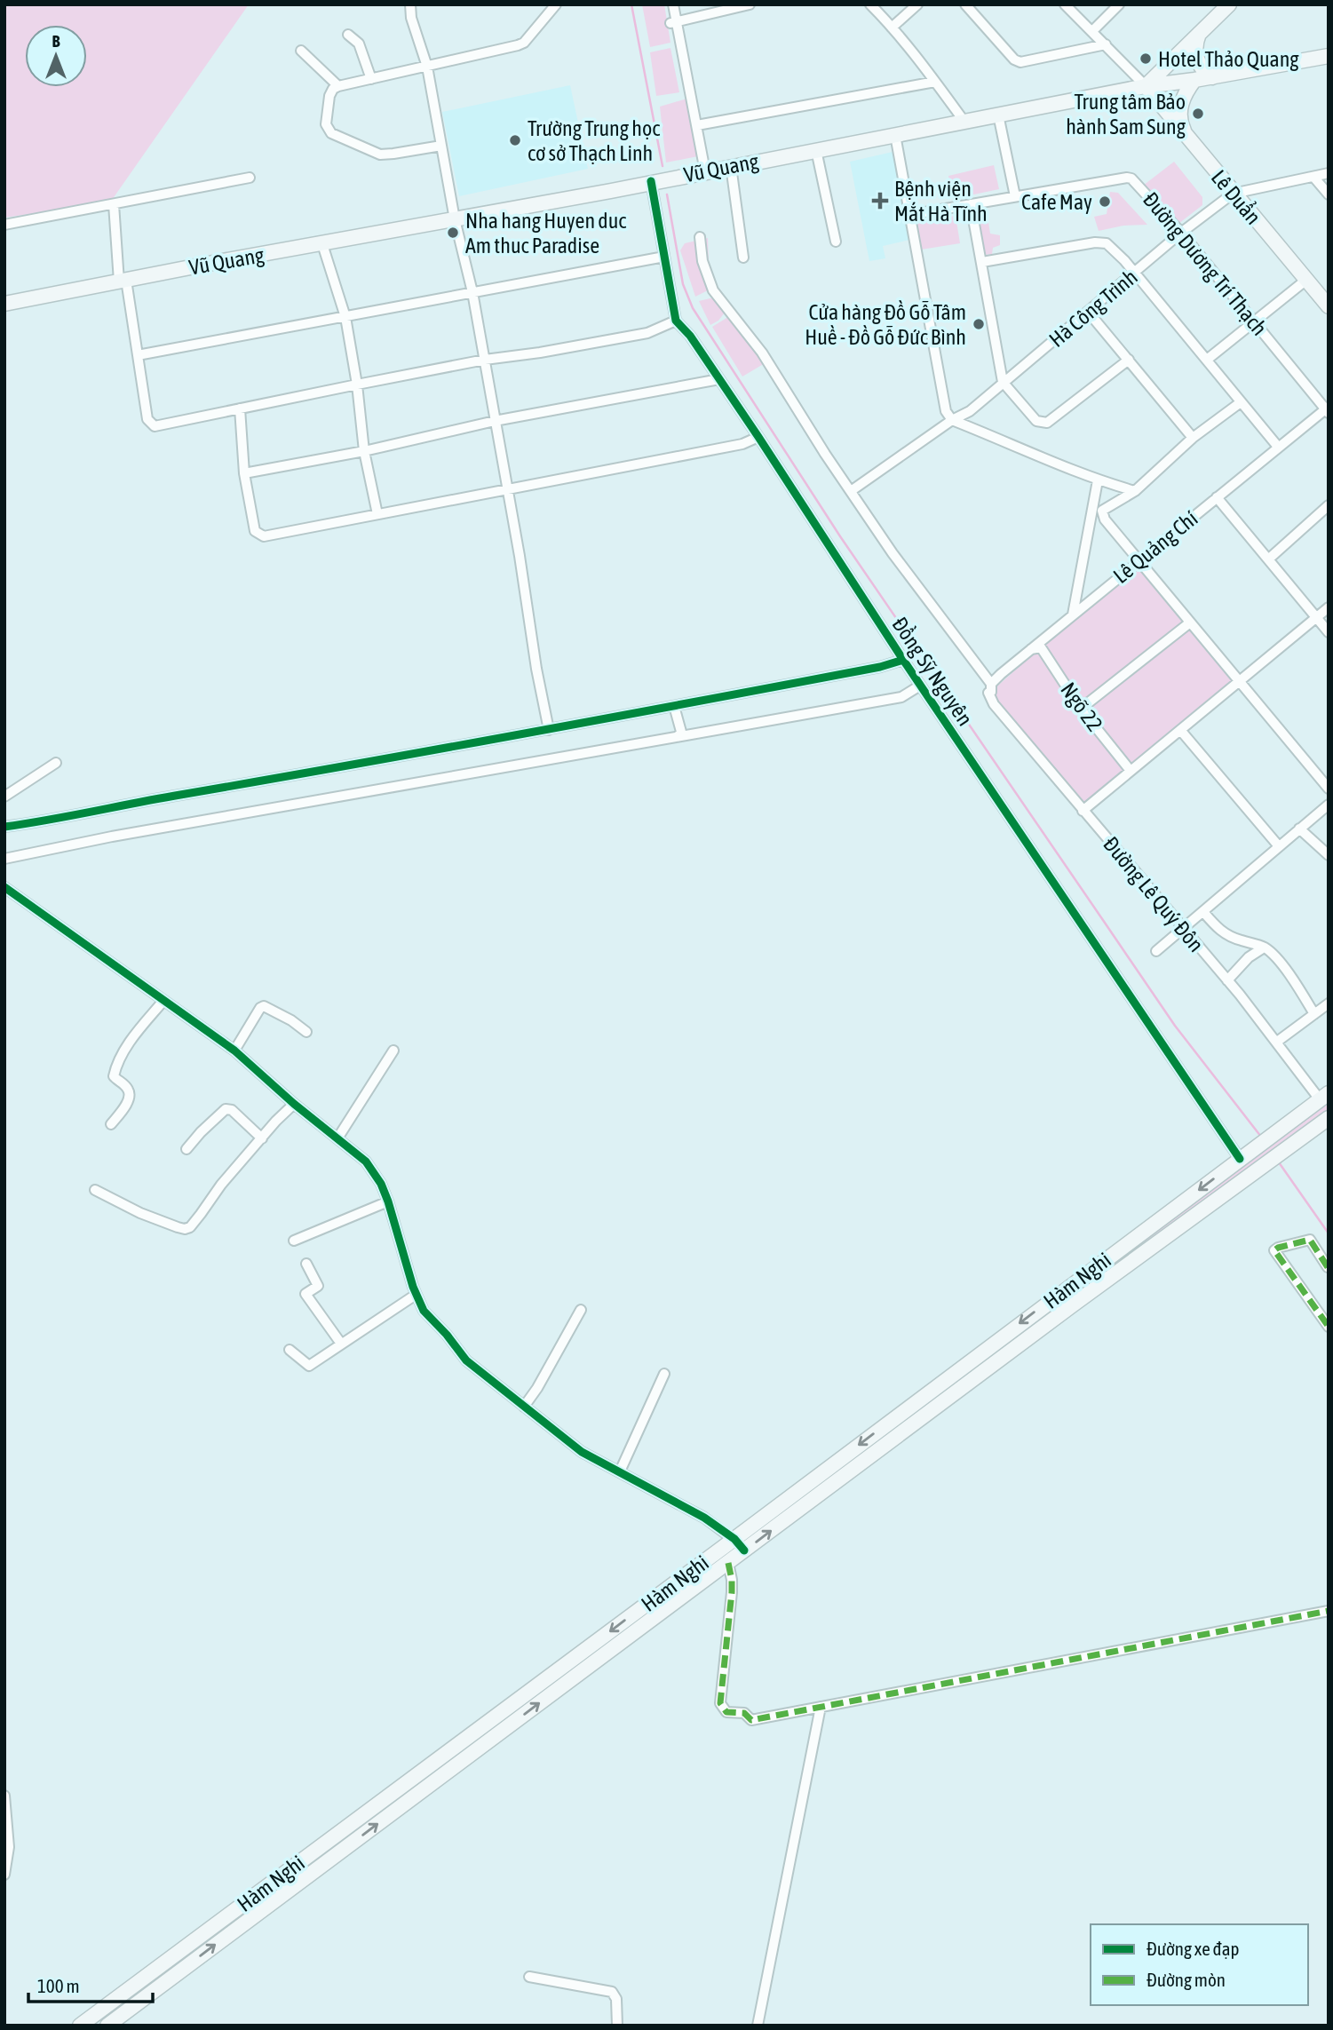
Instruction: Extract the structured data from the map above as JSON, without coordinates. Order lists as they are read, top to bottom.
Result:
{
  "streets": {
    "main road": ["Vũ Quang", "Lê Duẩn", "Hàm Nghi"],
    "street": [
      "Đường Dương Trí Thạch",
      "Hà Công Trình",
      "Lê Quảng Chí",
      "Đồng Sỹ Nguyên",
      "Ngõ 22",
      "Đường Lê Quý Đôn"
    ]
  },
  "crossings": [
    ["Vũ Quang", "Lê Duẩn"],
    ["Vũ Quang", "Đồng Sỹ Nguyên"],
    ["Lê Duẩn", "Hà Công Trình"],
    ["Đường Dương Trí Thạch", "Hà Công Trình"],
    ["Đường Dương Trí Thạch", "Lê Quảng Chí"],
    ["Hà Công Trình", "Đường Lê Quý Đôn"],
    ["Lê Quảng Chí", "Ngõ 22"],
    ["Lê Quảng Chí", "Đường Lê Quý Đôn"],
    ["Đồng Sỹ Nguyên", "Hàm Nghi"],
    ["Đường Lê Quý Đôn", "Hàm Nghi"]
  ],
  "places": {
    "other": [
      "Hotel Thảo Quang",
      "Trung tâm Bảo hành Sam Sung",
      "Trường Trung học cơ sở Thạch Linh",
      "Cafe May",
      "Nha hang Huyen duc Am thuc Paradise",
      "Cửa hàng Đồ Gỗ Tâm Huề - Đồ Gỗ Đức Bình"
    ],
    "health": ["Bệnh viện Mắt Hà Tĩnh"]
  },
  "legend": ["Đường xe đạp", "Đường mòn"],
  "scale_bar": "100 m",
  "north": "top"
}
